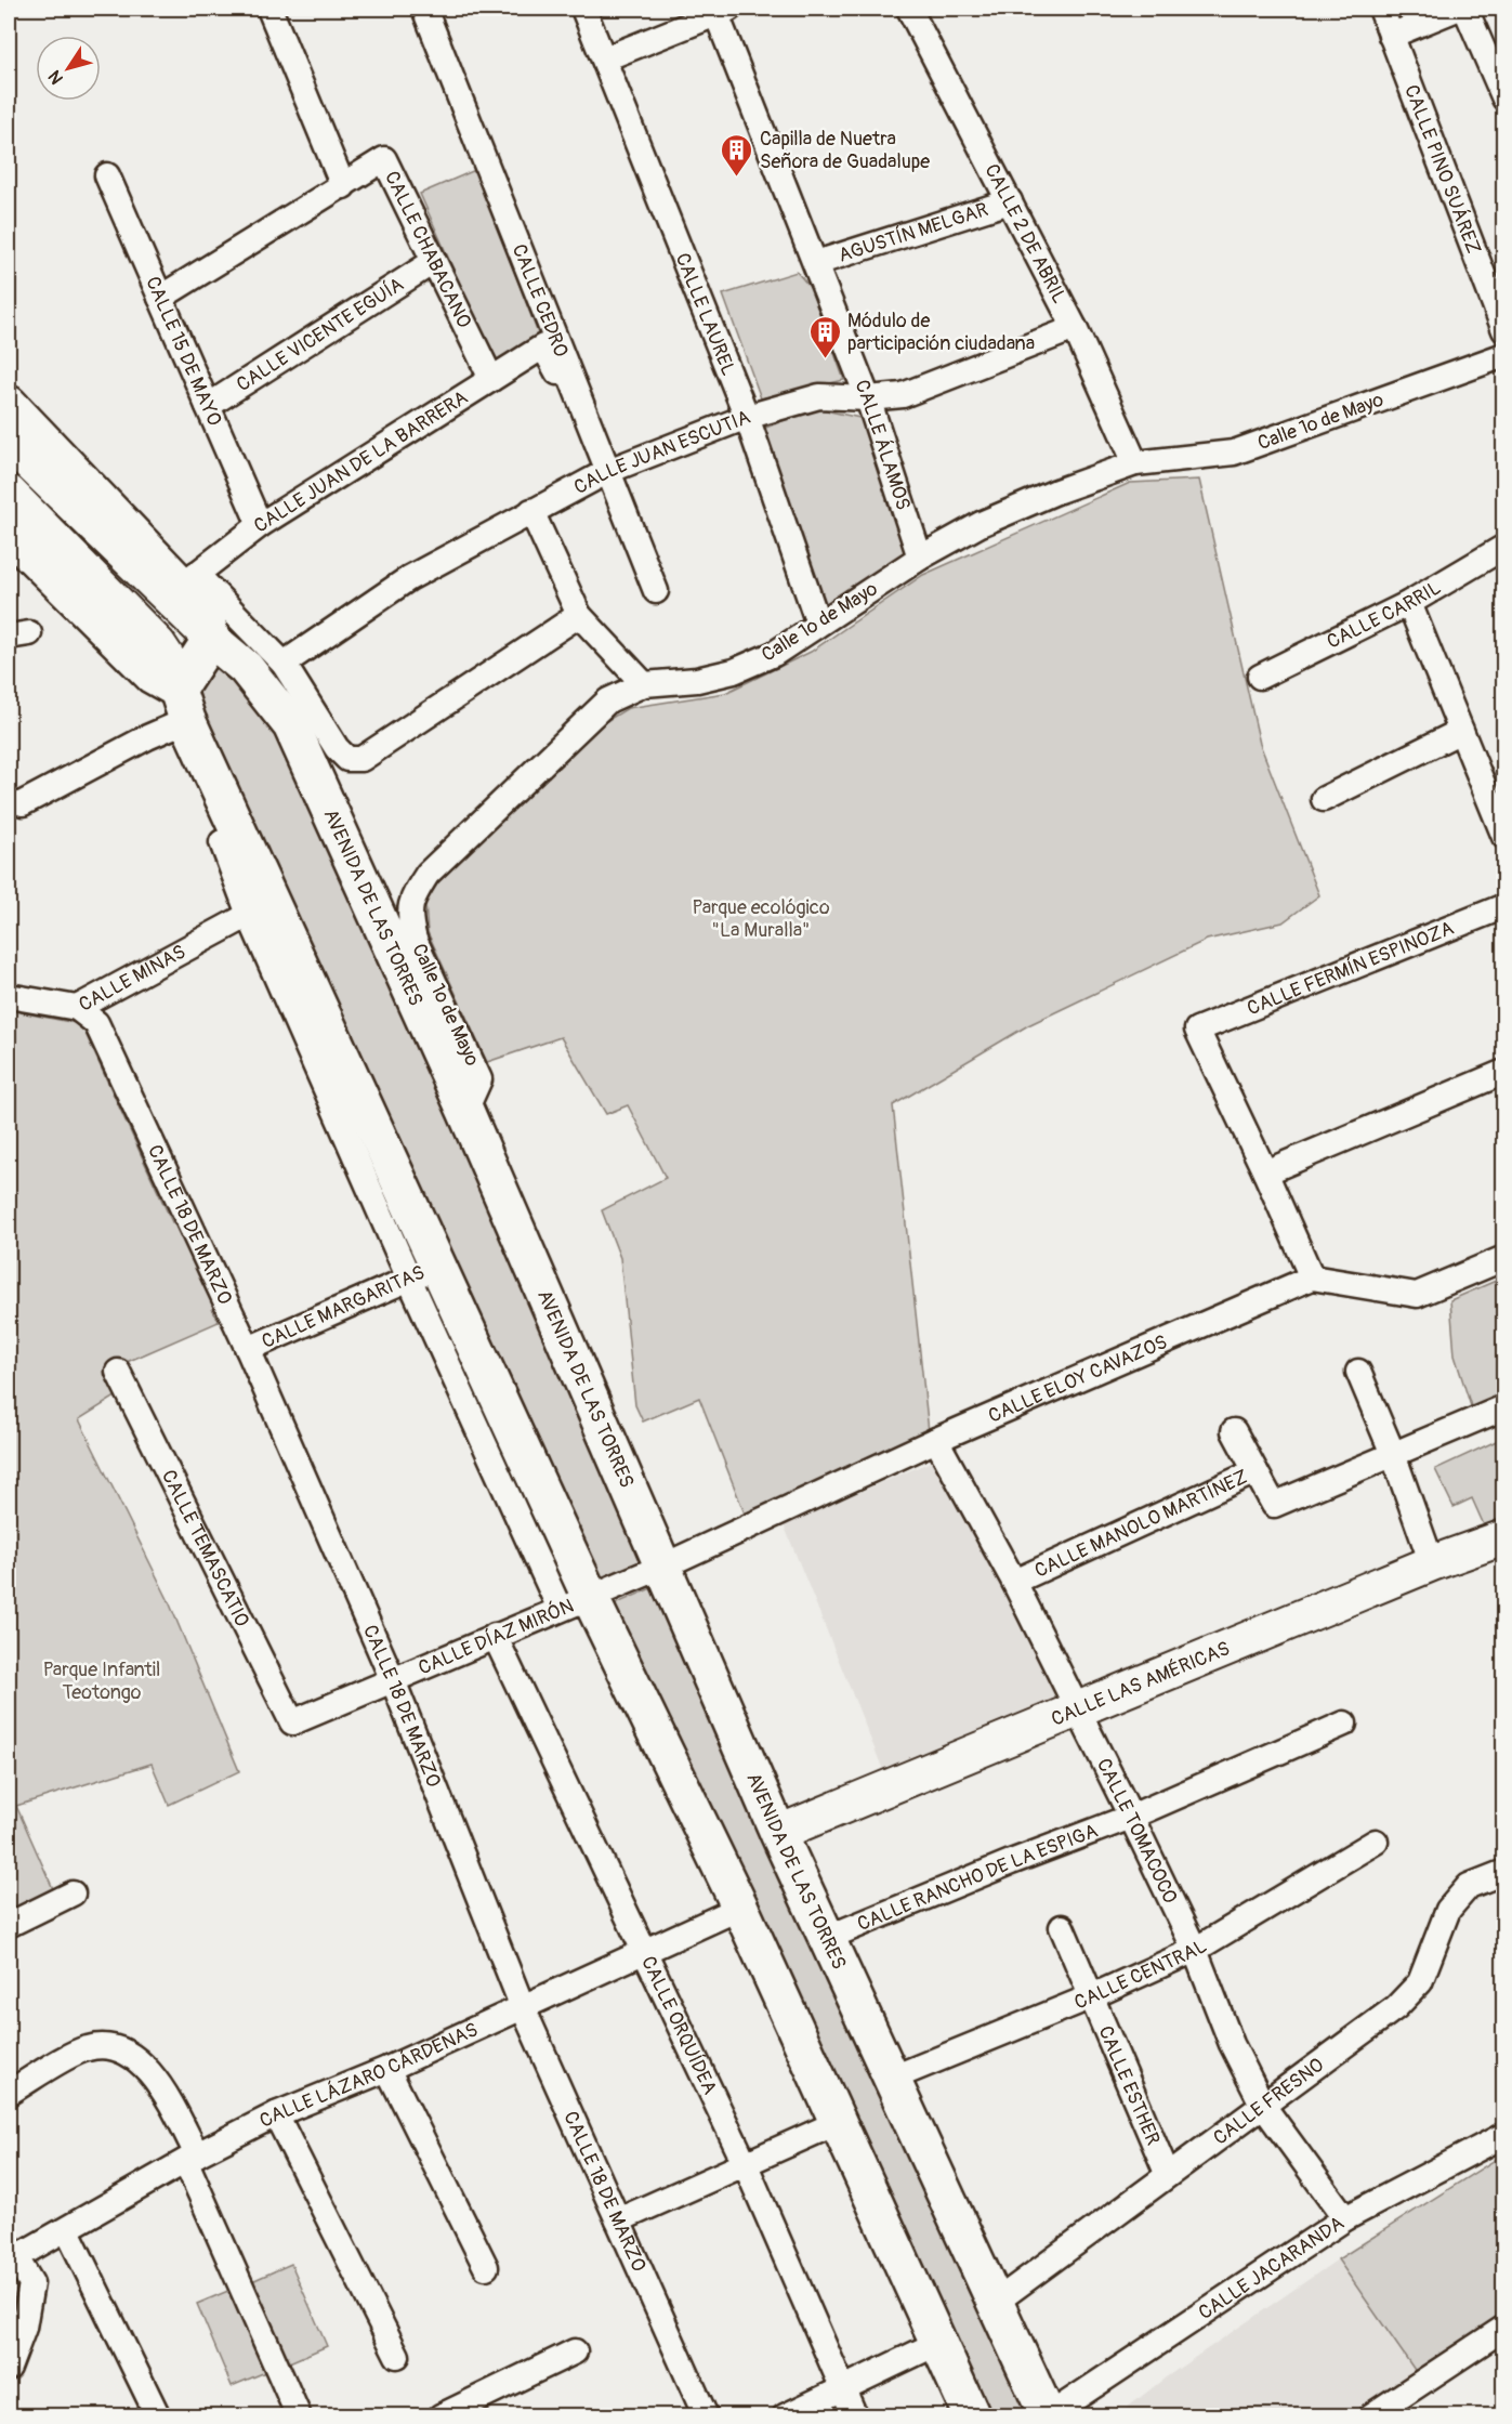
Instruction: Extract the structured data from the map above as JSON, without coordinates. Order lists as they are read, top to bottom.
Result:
{
  "streets": {
    "main road": ["AVENIDA DE LAS TORRES"],
    "street": [
      "CALLE PINO SUÁREZ",
      "AGUSTÍN MELGAR",
      "CALLE 2 DE ABRIL",
      "CALLE CHABACANO",
      "CALLE CEDRO",
      "CALLE LAUREL",
      "CALLE VICENTE EGUÍA",
      "CALLE 15 DE MAYO",
      "Calle 1º de Mayo",
      "CALLE ÁLAMOS",
      "CALLE JUAN ESCUTIA",
      "CALLE JUAN DE LA BARRERA",
      "CALLE CARRIL",
      "CALLE FERMÍN ESPINOZA",
      "CALLE MINAS",
      "CALLE 18 DE MARZO",
      "CALLE MARGARITAS",
      "CALLE ELOY CAVAZOS",
      "CALLE MANOLO MARTÍNEZ",
      "CALLE TEMASCATIO",
      "CALLE DÍAZ MIRÓN",
      "CALLE LAS AMÉRICAS",
      "CALLE TOMACOCO",
      "CALLE RANCHO DE LA ESPIGA",
      "CALLE CENTRAL",
      "CALLE ORQUÍDEA",
      "CALLE LÁZARO CÁRDENAS",
      "CALLE ESTHER",
      "CALLE FRESNO",
      "CALLE JACARANDA"
    ]
  },
  "crossings": [
    ["AGUSTÍN MELGAR", "CALLE 2 DE ABRIL"],
    ["AGUSTÍN MELGAR", "CALLE ÁLAMOS"],
    ["CALLE 2 DE ABRIL", "Calle 1º de Mayo"],
    ["CALLE 2 DE ABRIL", "CALLE JUAN ESCUTIA"],
    ["CALLE CHABACANO", "CALLE VICENTE EGUÍA"],
    ["CALLE CHABACANO", "CALLE JUAN DE LA BARRERA"],
    ["CALLE CEDRO", "CALLE JUAN ESCUTIA"],
    ["CALLE CEDRO", "CALLE JUAN DE LA BARRERA"],
    ["CALLE LAUREL", "Calle 1º de Mayo"],
    ["CALLE LAUREL", "CALLE JUAN ESCUTIA"],
    ["CALLE VICENTE EGUÍA", "CALLE 15 DE MAYO"],
    ["CALLE 15 DE MAYO", "CALLE JUAN DE LA BARRERA"],
    ["Calle 1º de Mayo", "CALLE ÁLAMOS"],
    ["Calle 1º de Mayo", "AVENIDA DE LAS TORRES"],
    ["CALLE ÁLAMOS", "CALLE JUAN ESCUTIA"],
    ["AVENIDA DE LAS TORRES", "CALLE ELOY CAVAZOS"],
    ["AVENIDA DE LAS TORRES", "CALLE DÍAZ MIRÓN"],
    ["AVENIDA DE LAS TORRES", "CALLE LAS AMÉRICAS"],
    ["AVENIDA DE LAS TORRES", "CALLE RANCHO DE LA ESPIGA"],
    ["AVENIDA DE LAS TORRES", "CALLE CENTRAL"],
    ["AVENIDA DE LAS TORRES", "CALLE FRESNO"],
    ["AVENIDA DE LAS TORRES", "CALLE JACARANDA"],
    ["CALLE MINAS", "CALLE 18 DE MARZO"],
    ["CALLE 18 DE MARZO", "CALLE MARGARITAS"],
    ["CALLE 18 DE MARZO", "CALLE DÍAZ MIRÓN"],
    ["CALLE 18 DE MARZO", "CALLE LÁZARO CÁRDENAS"],
    ["CALLE ELOY CAVAZOS", "CALLE DÍAZ MIRÓN"],
    ["CALLE ELOY CAVAZOS", "CALLE TOMACOCO"],
    ["CALLE MANOLO MARTÍNEZ", "CALLE TOMACOCO"],
    ["CALLE TEMASCATIO", "CALLE DÍAZ MIRÓN"],
    ["CALLE DÍAZ MIRÓN", "CALLE ORQUÍDEA"],
    ["CALLE LAS AMÉRICAS", "CALLE TOMACOCO"],
    ["CALLE TOMACOCO", "CALLE RANCHO DE LA ESPIGA"],
    ["CALLE TOMACOCO", "CALLE CENTRAL"],
    ["CALLE TOMACOCO", "CALLE FRESNO"],
    ["CALLE TOMACOCO", "CALLE JACARANDA"],
    ["CALLE CENTRAL", "CALLE ESTHER"],
    ["CALLE ORQUÍDEA", "CALLE LÁZARO CÁRDENAS"],
    ["CALLE ESTHER", "CALLE FRESNO"]
  ],
  "parks": ["Parque ecológico \"La Muralla\"", "Parque Infantil Teotongo"],
  "places": {
    "building": ["Capilla de Nuetra Señora de Guadalupe", "Módulo de participación ciudadana"]
  },
  "north": "bottom left"
}
